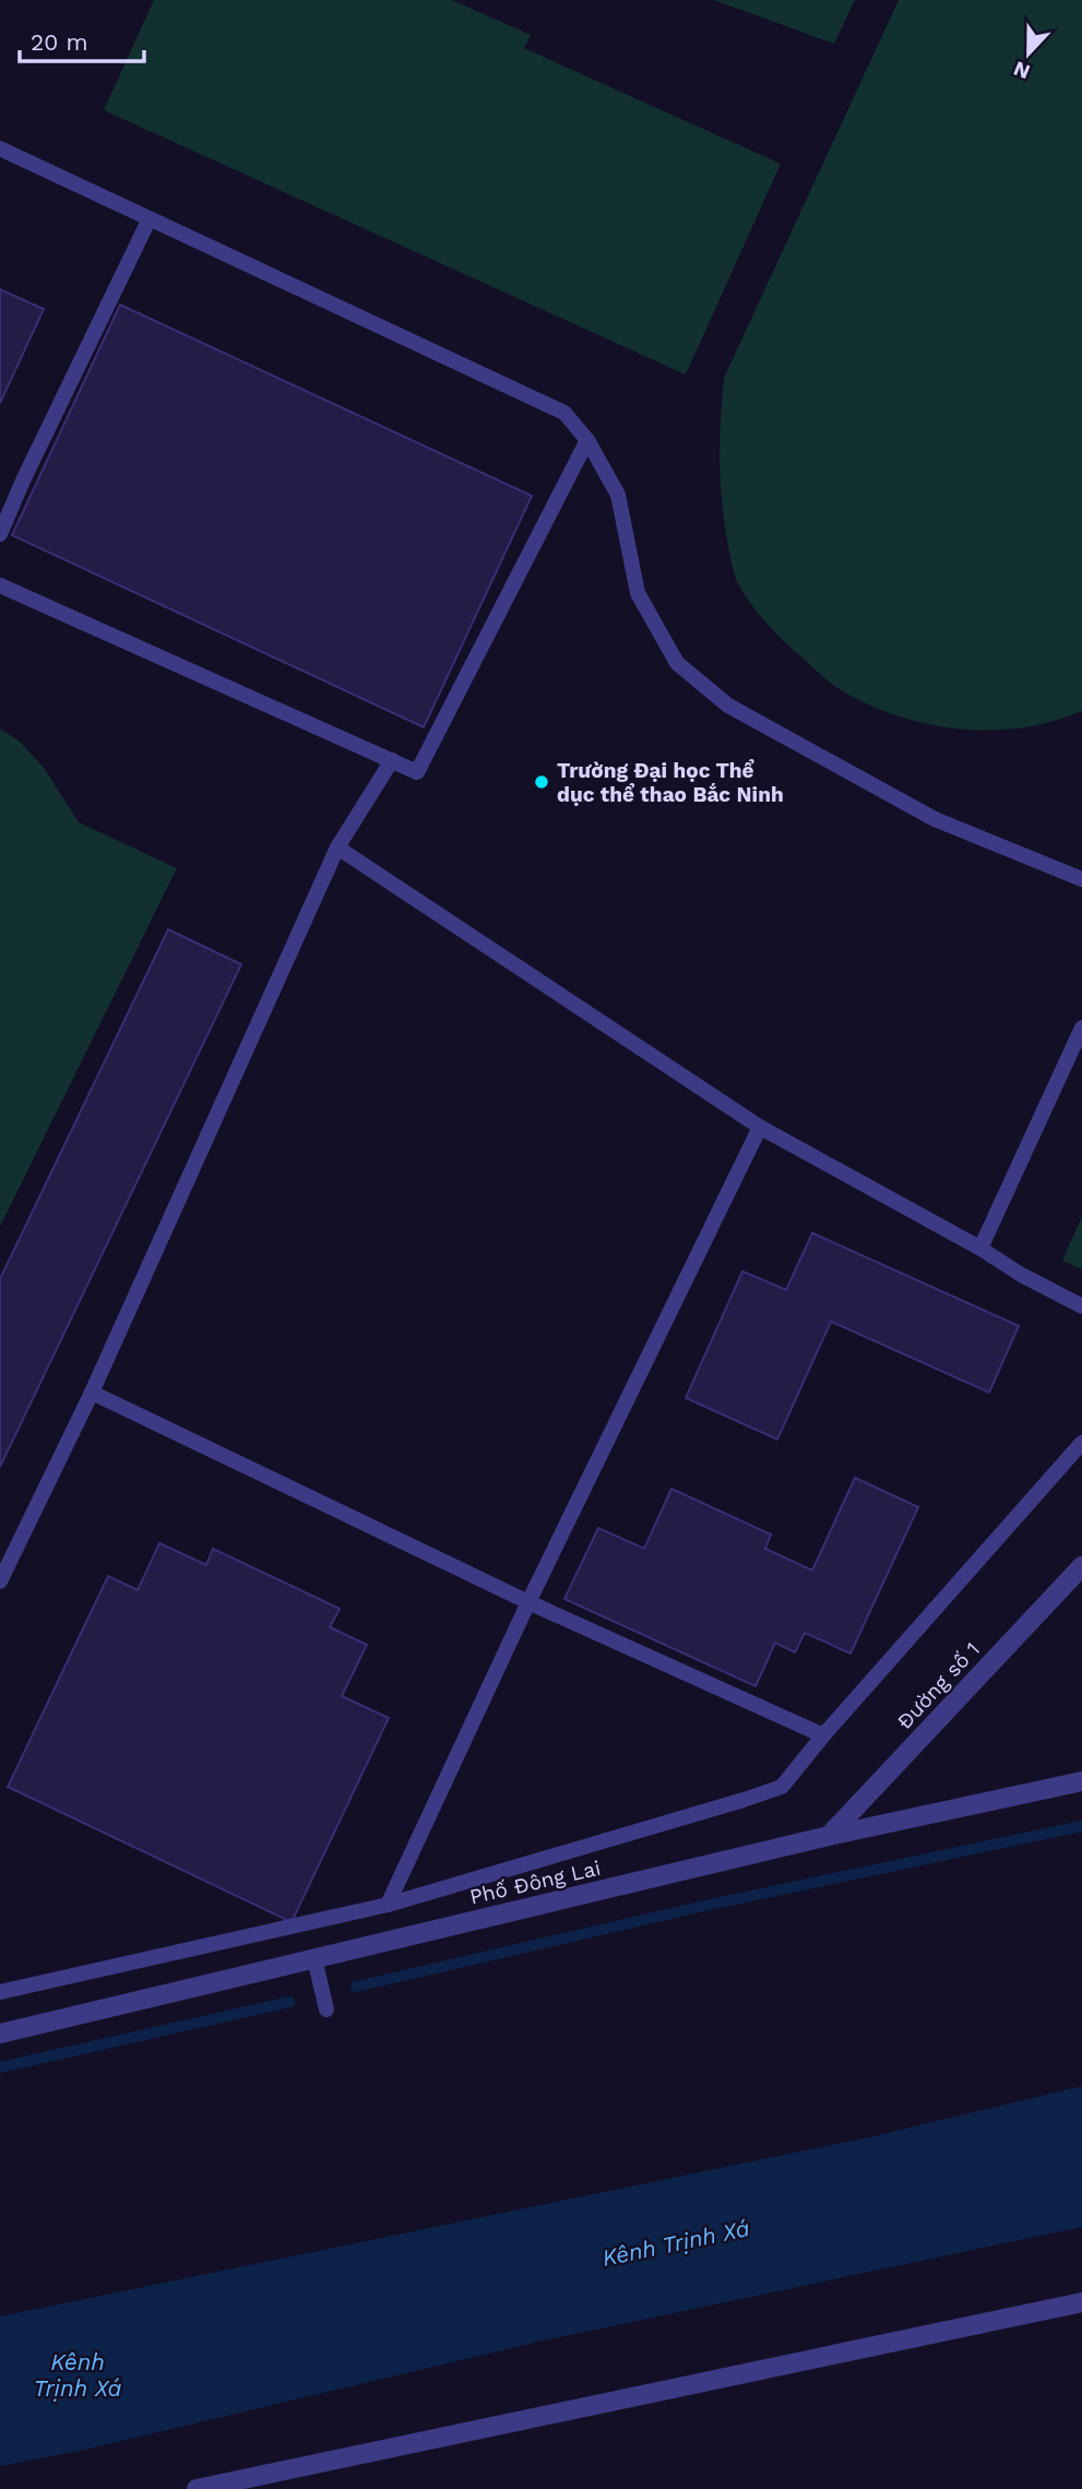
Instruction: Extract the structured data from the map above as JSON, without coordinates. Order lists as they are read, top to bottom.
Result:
{
  "streets": {
    "street": ["Đường số 1", "Phố Đông Lai"]
  },
  "crossings": [
    ["Đường số 1", "Phố Đông Lai"]
  ],
  "water": ["Kênh Trịnh Xá"],
  "places": ["Trường Đại học Thể dục thể thao Bắc Ninh"],
  "scale_bar": "20 m",
  "north": "bottom"
}
